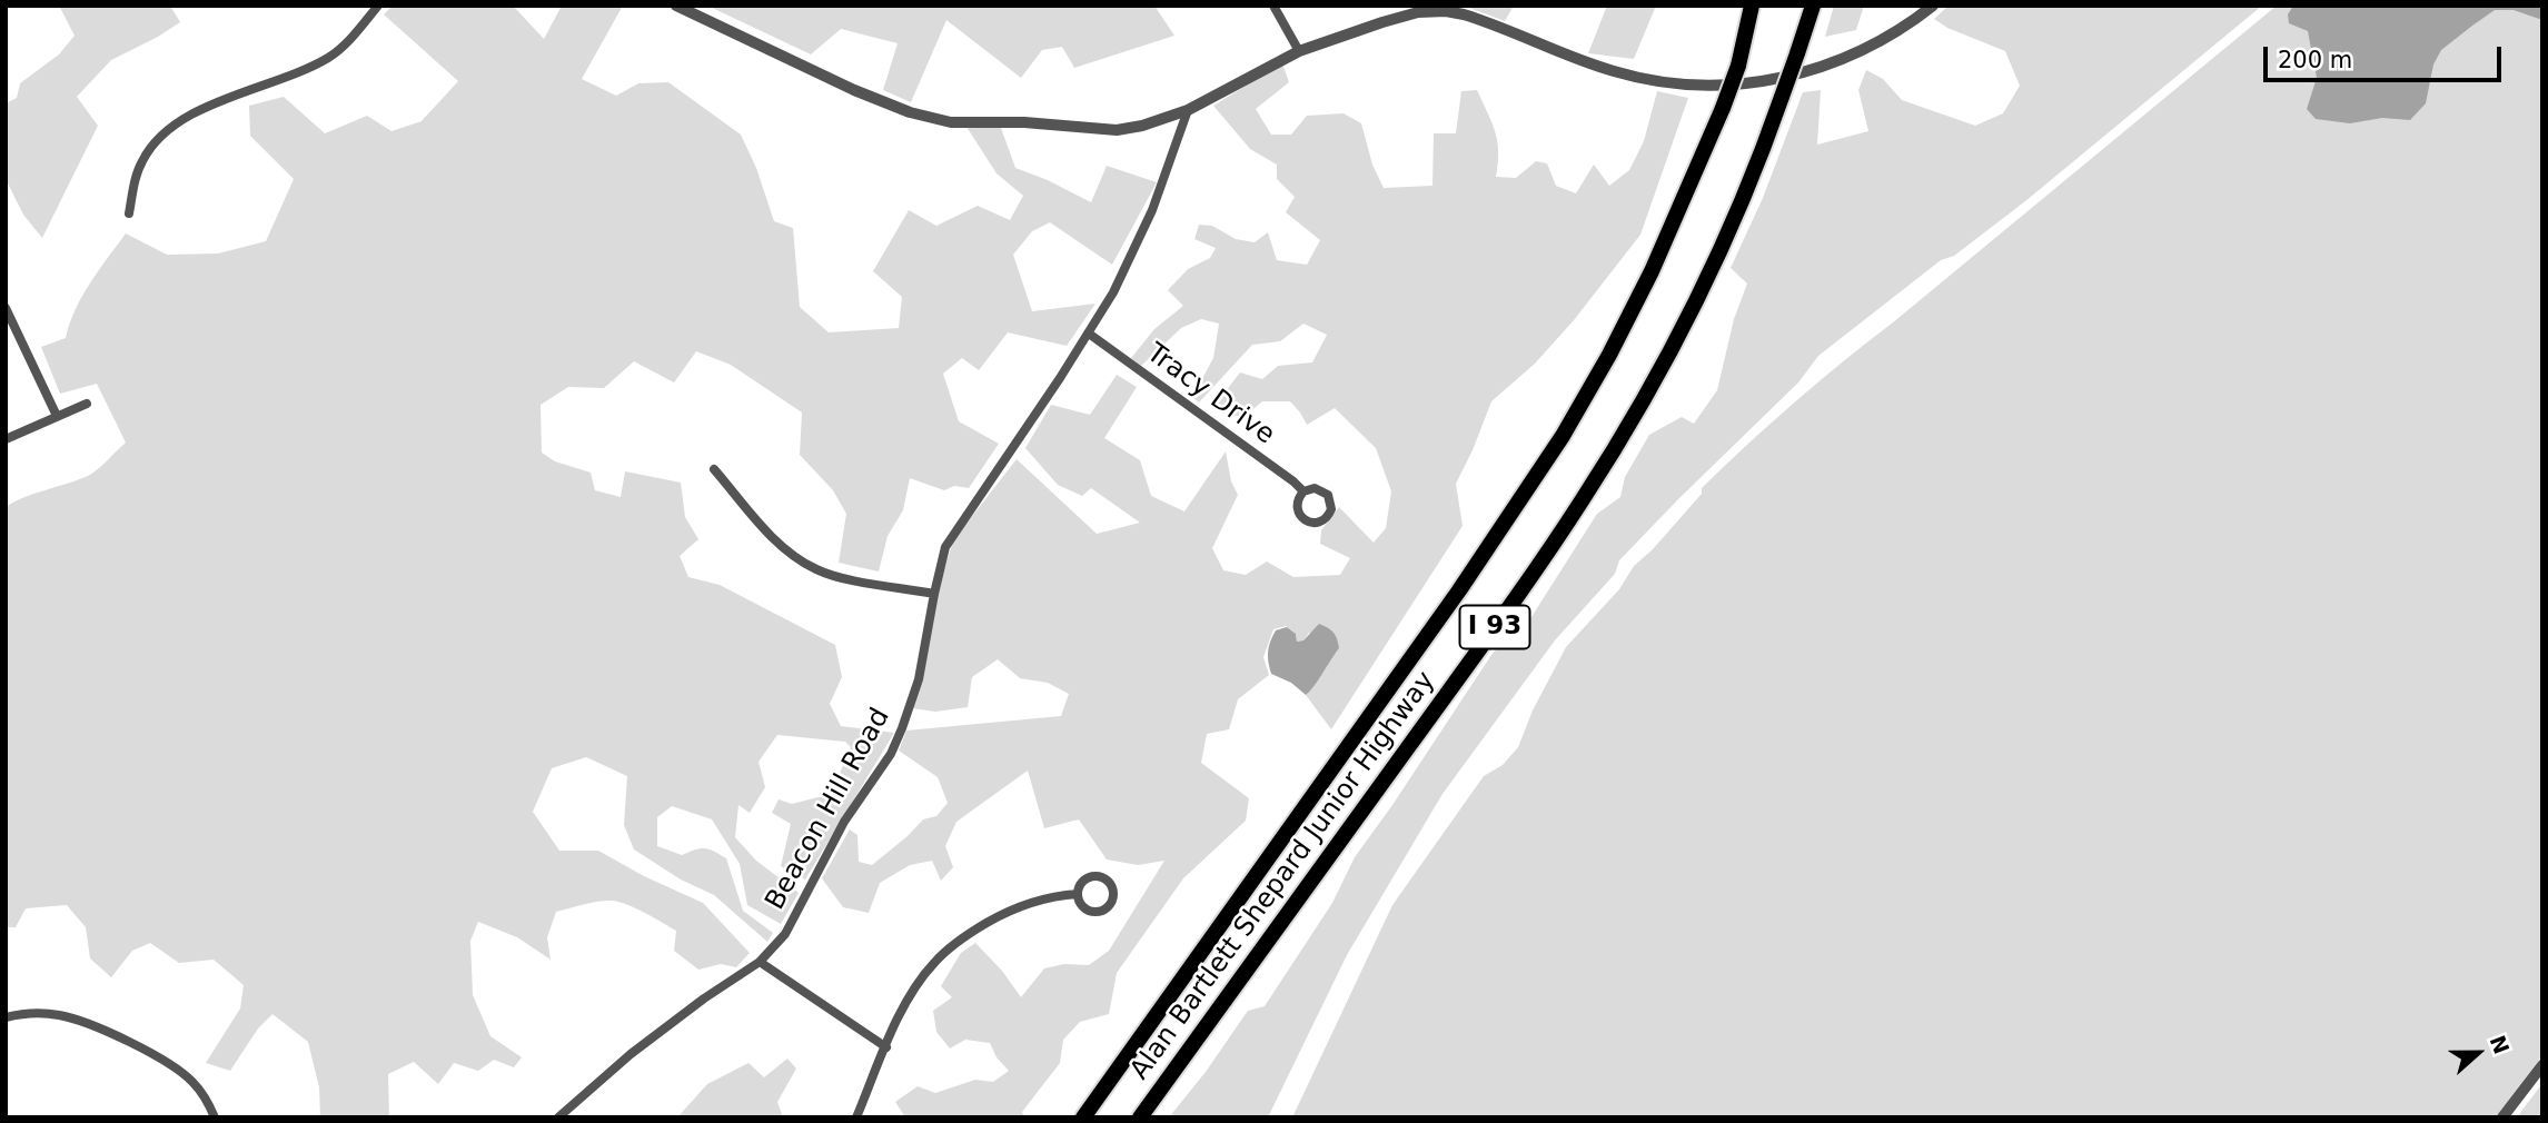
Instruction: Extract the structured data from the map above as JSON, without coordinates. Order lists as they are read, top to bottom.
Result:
{
  "streets": {
    "highway": ["I 93", "Alan Bartlett Shepard Junior Highway"],
    "street": ["Tracy Drive", "Beacon Hill Road"]
  },
  "crossings": [
    ["Tracy Drive", "Beacon Hill Road"]
  ],
  "scale_bar": "200 m",
  "north": "right"
}
